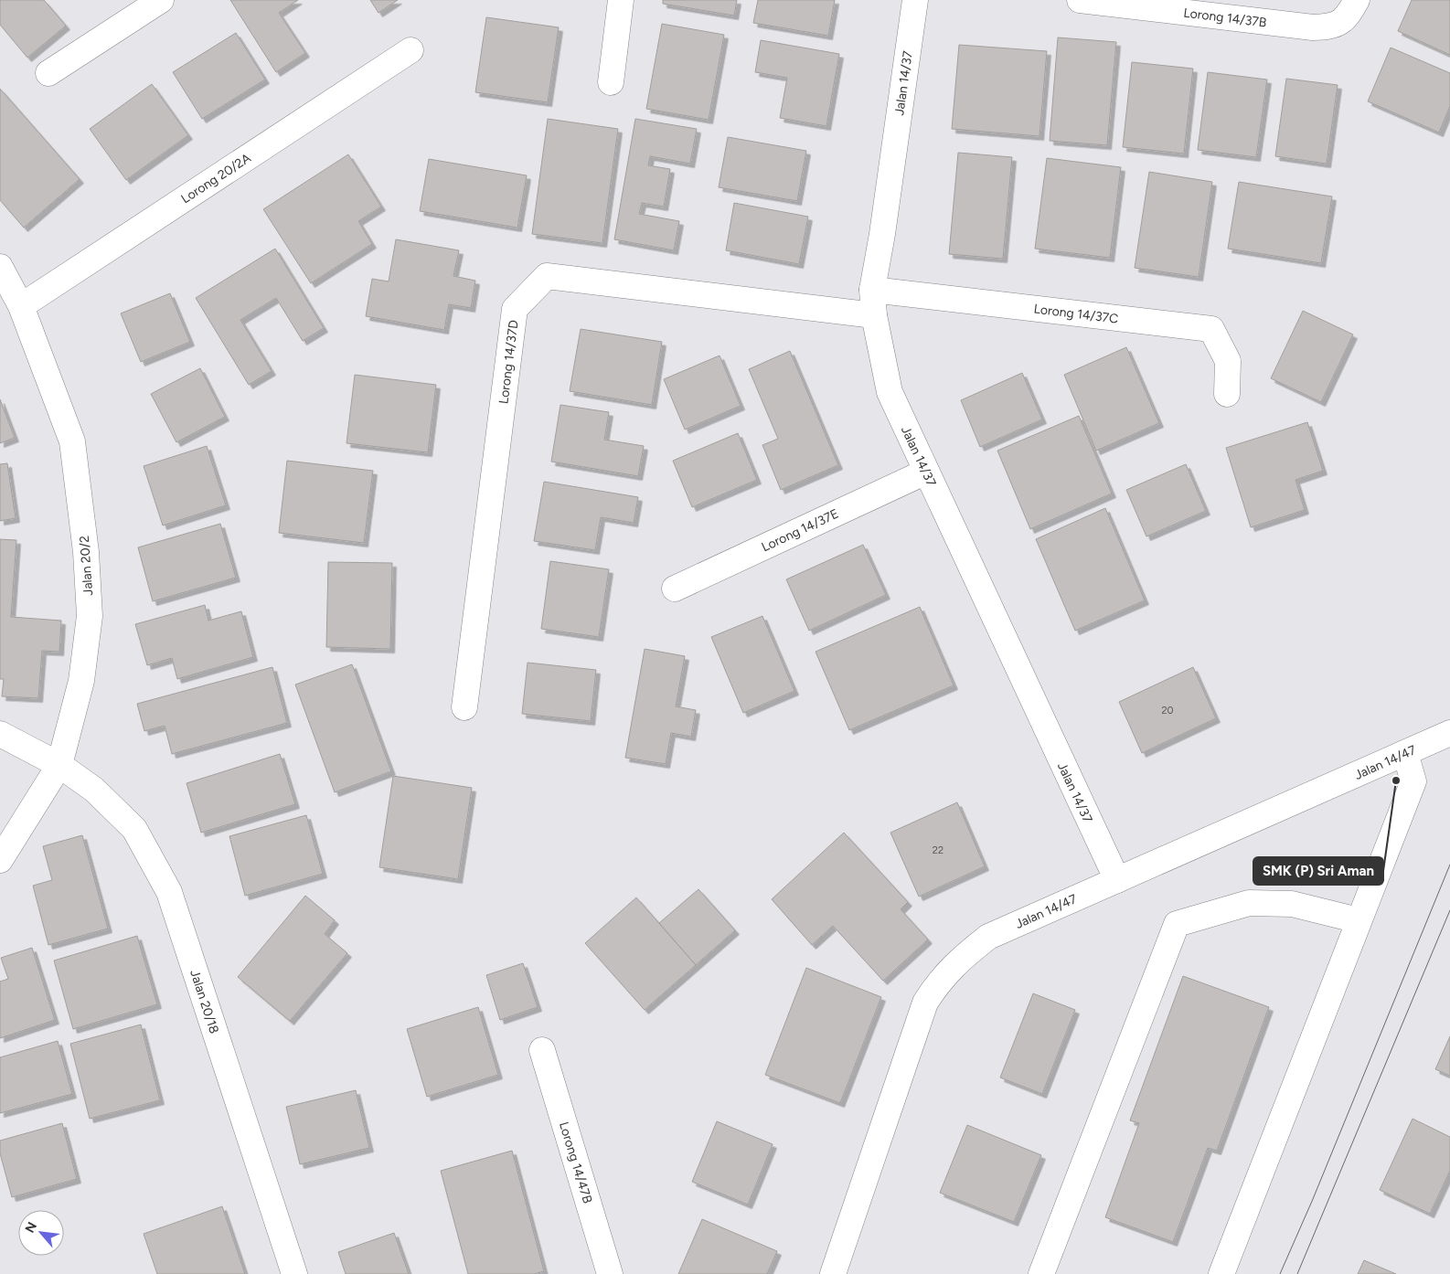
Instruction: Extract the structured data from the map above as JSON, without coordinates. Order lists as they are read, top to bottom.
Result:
{
  "streets": {
    "street": [
      "Lorong 14/37B",
      "Jalan 14/37",
      "Lorong 20/2A",
      "Lorong 14/37C",
      "Lorong 14/37D",
      "Lorong 14/37E",
      "Jalan 20/2",
      "Jalan 14/47",
      "Jalan 20/18",
      "Lorong 14/47B"
    ]
  },
  "crossings": [
    ["Jalan 14/37", "Lorong 14/37C"],
    ["Jalan 14/37", "Lorong 14/37D"],
    ["Jalan 14/37", "Lorong 14/37E"],
    ["Jalan 14/37", "Jalan 14/47"],
    ["Lorong 20/2A", "Jalan 20/2"],
    ["Jalan 20/2", "Jalan 20/18"]
  ],
  "places": ["SMK (P) Sri Aman"],
  "house_numbers": ["20", "22"],
  "north": "top left"
}
